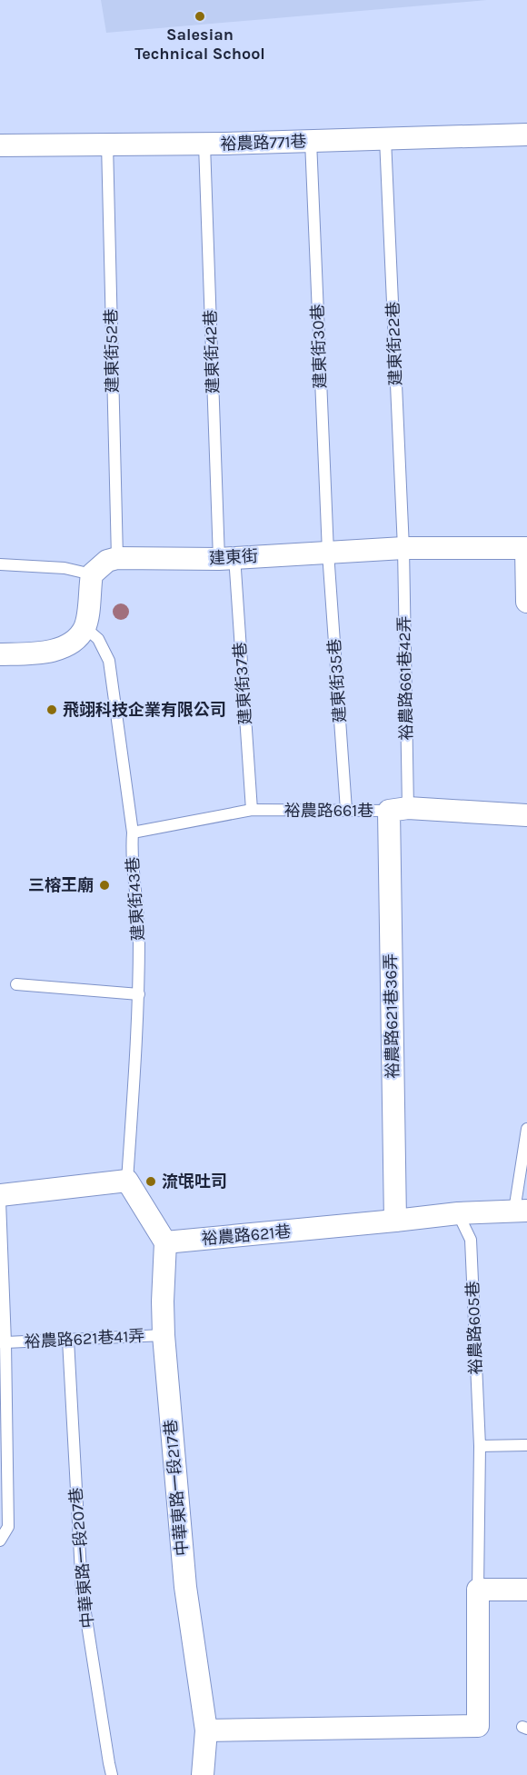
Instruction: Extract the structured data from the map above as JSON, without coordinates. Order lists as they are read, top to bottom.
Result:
{
  "streets": {
    "street": [
      "裕農路771巷",
      "建東街",
      "裕農路661巷",
      "裕農路621巷36弄",
      "裕農路621巷",
      "中華東路一段217巷"
    ],
    "lane": [
      "建東街22巷",
      "建東街30巷",
      "建東街52巷",
      "建東街42巷",
      "裕農路661巷42弄",
      "建東街35巷",
      "建東街37巷",
      "建東街43巷",
      "裕農路605巷",
      "裕農路621巷41弄",
      "中華東路一段207巷"
    ]
  },
  "crossings": [
    ["裕農路771巷", "建東街22巷"],
    ["裕農路771巷", "建東街30巷"],
    ["裕農路771巷", "建東街52巷"],
    ["裕農路771巷", "建東街42巷"],
    ["建東街22巷", "建東街"],
    ["建東街22巷", "裕農路661巷42弄"],
    ["建東街30巷", "建東街"],
    ["建東街30巷", "建東街35巷"],
    ["建東街52巷", "建東街"],
    ["建東街42巷", "建東街"],
    ["建東街42巷", "建東街37巷"],
    ["建東街", "裕農路661巷42弄"],
    ["建東街", "建東街35巷"],
    ["建東街", "建東街37巷"],
    ["裕農路661巷42弄", "裕農路661巷"],
    ["裕農路661巷42弄", "裕農路621巷36弄"],
    ["建東街35巷", "裕農路661巷"],
    ["建東街37巷", "裕農路661巷"],
    ["裕農路661巷", "建東街43巷"],
    ["裕農路661巷", "裕農路621巷36弄"],
    ["裕農路621巷36弄", "裕農路621巷"],
    ["裕農路621巷", "裕農路605巷"],
    ["裕農路621巷", "中華東路一段217巷"],
    ["裕農路621巷41弄", "中華東路一段217巷"],
    ["裕農路621巷41弄", "中華東路一段207巷"]
  ],
  "places": [
    "Salesian Technical School",
    "飛翊科技企業有限公司",
    "三榕王廟",
    "流氓吐司"
  ]
}
